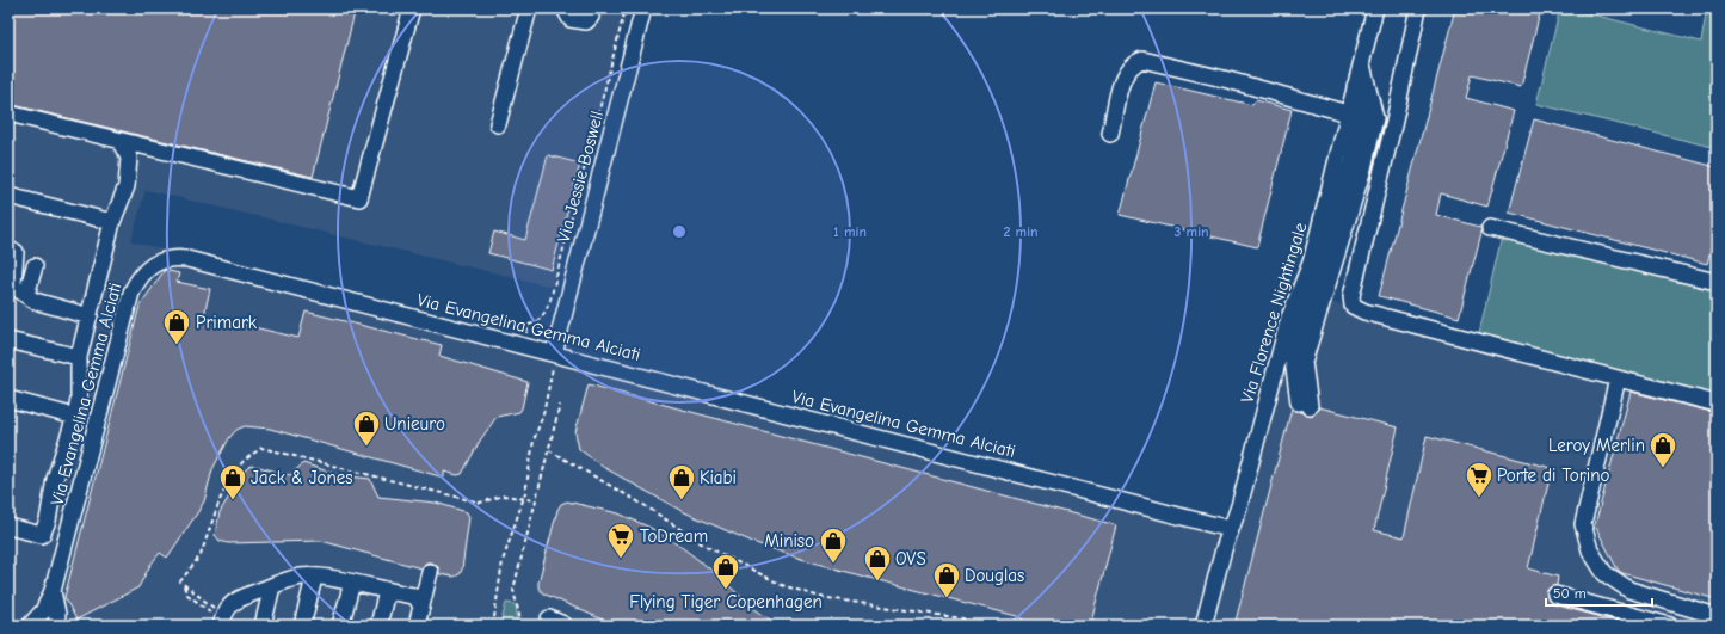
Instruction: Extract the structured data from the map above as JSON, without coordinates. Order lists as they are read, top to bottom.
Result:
{
  "streets": {
    "street": ["Via Jessie Boswell", "Via Florence Nightingale", "Via Evangelina Gemma Alciati"]
  },
  "crossings": [
    ["Via Jessie Boswell", "Via Evangelina Gemma Alciati"],
    ["Via Florence Nightingale", "Via Evangelina Gemma Alciati"]
  ],
  "places": {
    "shop": [
      "Primark",
      "Unieuro",
      "Leroy Merlin",
      "Jack & Jones",
      "Kiabi",
      "Miniso",
      "OVS",
      "Flying Tiger Copenhagen",
      "Douglas"
    ],
    "supermarket": ["Porte di Torino", "ToDream"]
  },
  "scale_bar": "50 m",
  "rings": ["1 min", "2 min", "3 min"]
}
